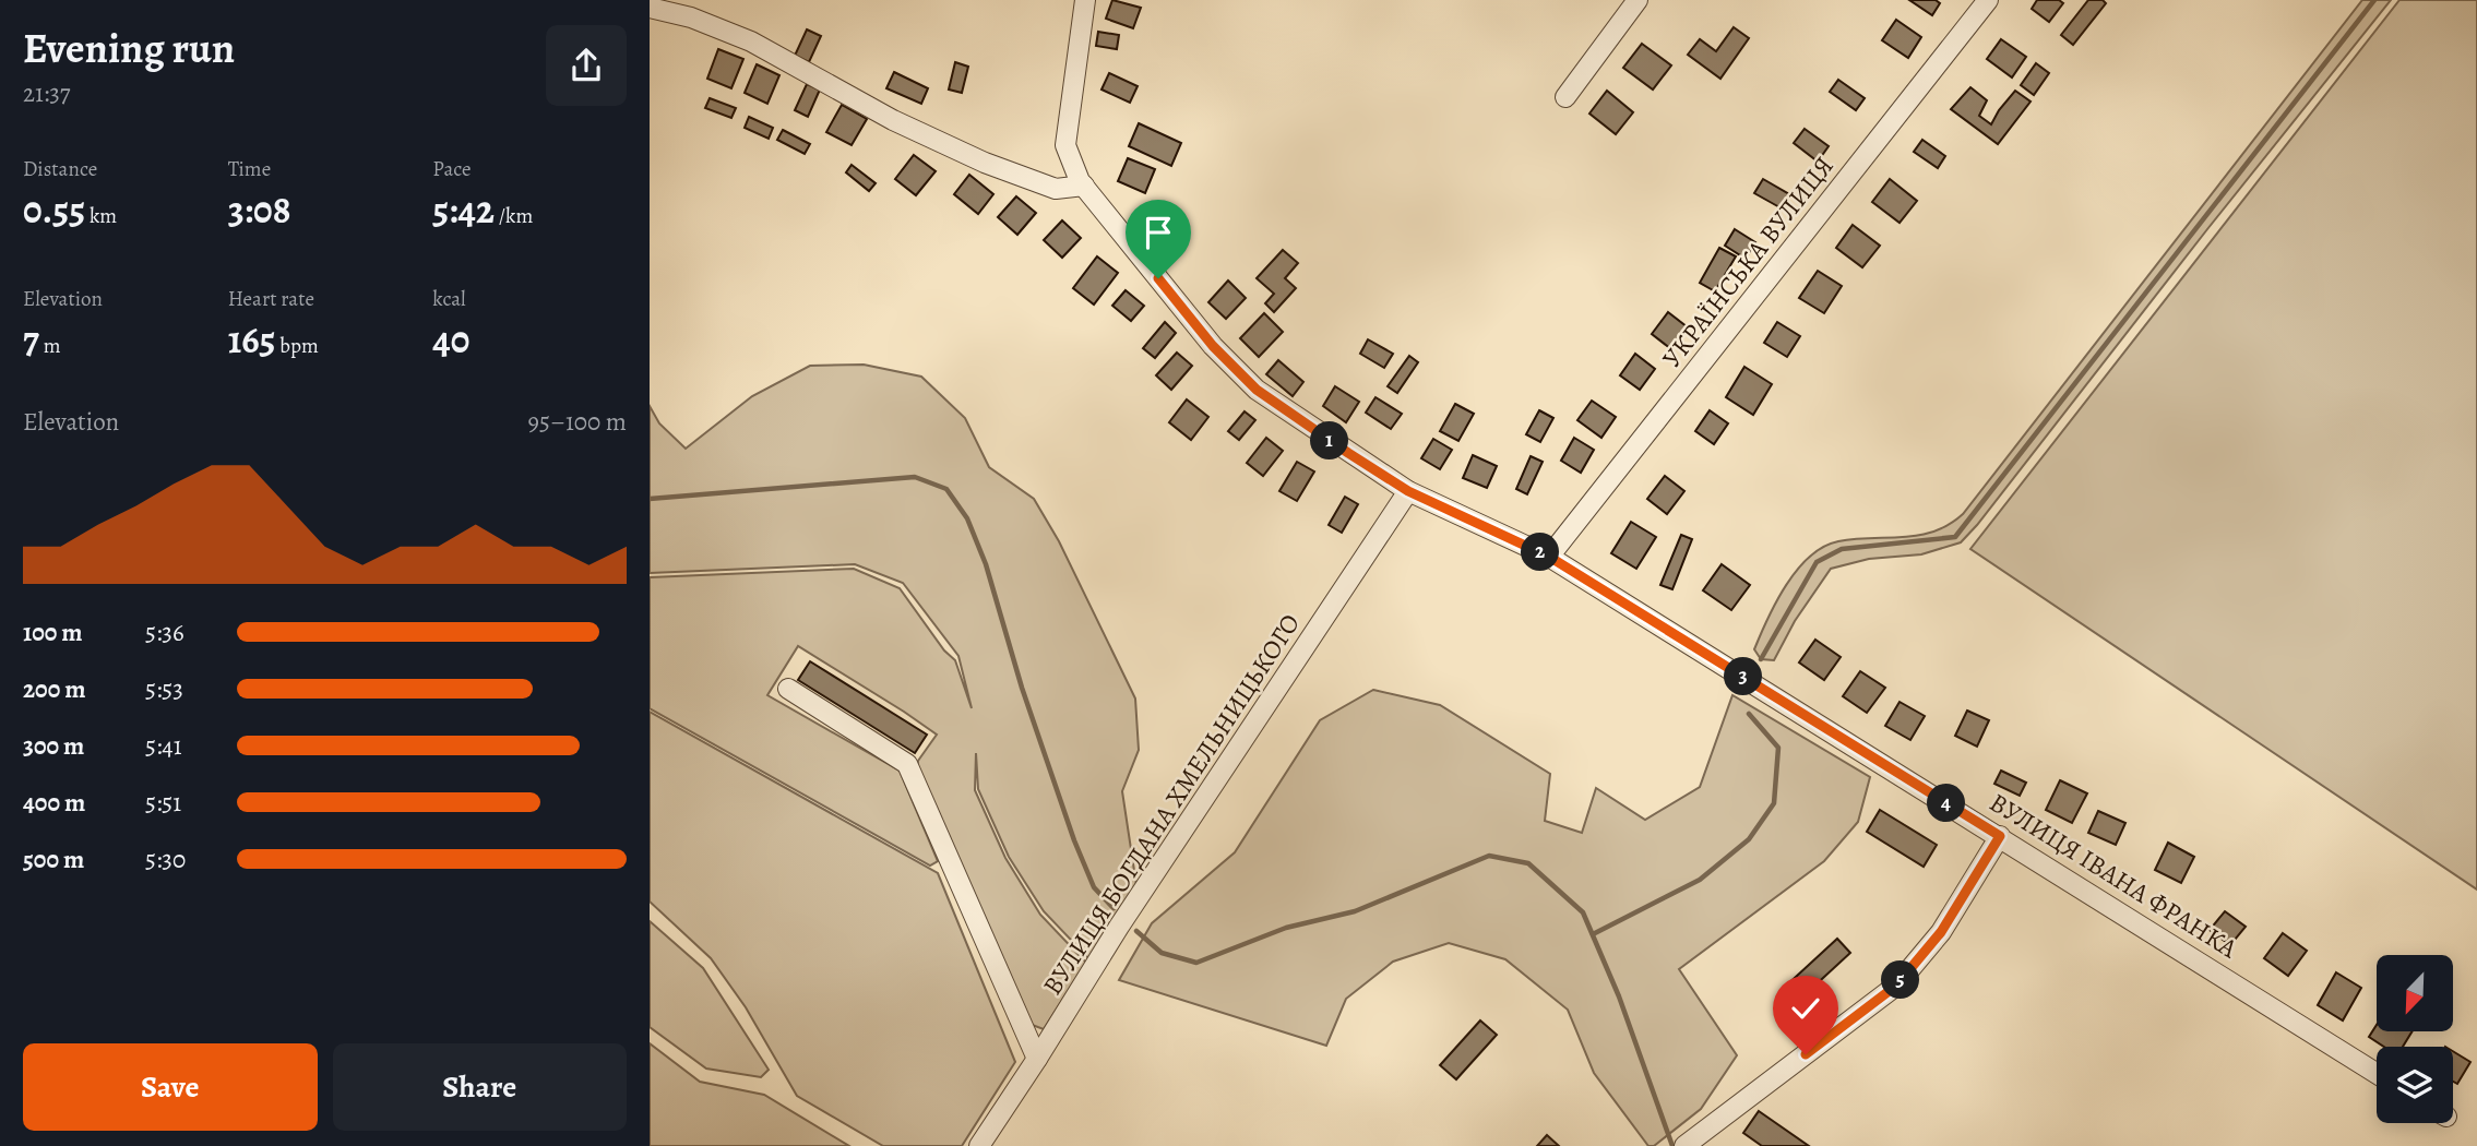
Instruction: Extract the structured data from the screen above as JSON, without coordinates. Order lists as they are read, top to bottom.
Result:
{
  "streets": {
    "street": ["УКРАЇНСЬКА ВУЛИЦЯ", "ВУЛИЦЯ БОГДАНА ХМЕЛЬНИЦЬКОГО", "ВУЛИЦЯ ІВАНА ФРАНКА"]
  },
  "crossings": [
    ["УКРАЇНСЬКА ВУЛИЦЯ", "ВУЛИЦЯ ІВАНА ФРАНКА"],
    ["ВУЛИЦЯ БОГДАНА ХМЕЛЬНИЦЬКОГО", "ВУЛИЦЯ ІВАНА ФРАНКА"]
  ],
  "north": "bottom left",
  "page": {
    "heading": ["Evening run", "21:37"],
    "stats": [
      ["Distance", "0.55 km"],
      ["Time", "3:08"],
      ["Pace", "5:42 /km"],
      ["Elevation", "7 m"],
      ["Heart rate", "165 bpm"],
      ["kcal", "40"]
    ],
    "chart": ["Elevation", "95–100 m"],
    "pins": [
      "1",
      "2",
      "3",
      "4",
      "5"
    ],
    "list": [
      {
        "name": "100 m",
        "note": "5:36"
      },
      {
        "name": "200 m",
        "note": "5:53"
      },
      {
        "name": "300 m",
        "note": "5:41"
      },
      {
        "name": "400 m",
        "note": "5:51"
      },
      {
        "name": "500 m",
        "note": "5:30"
      }
    ],
    "buttons": ["Save", "Share"]
  }
}
